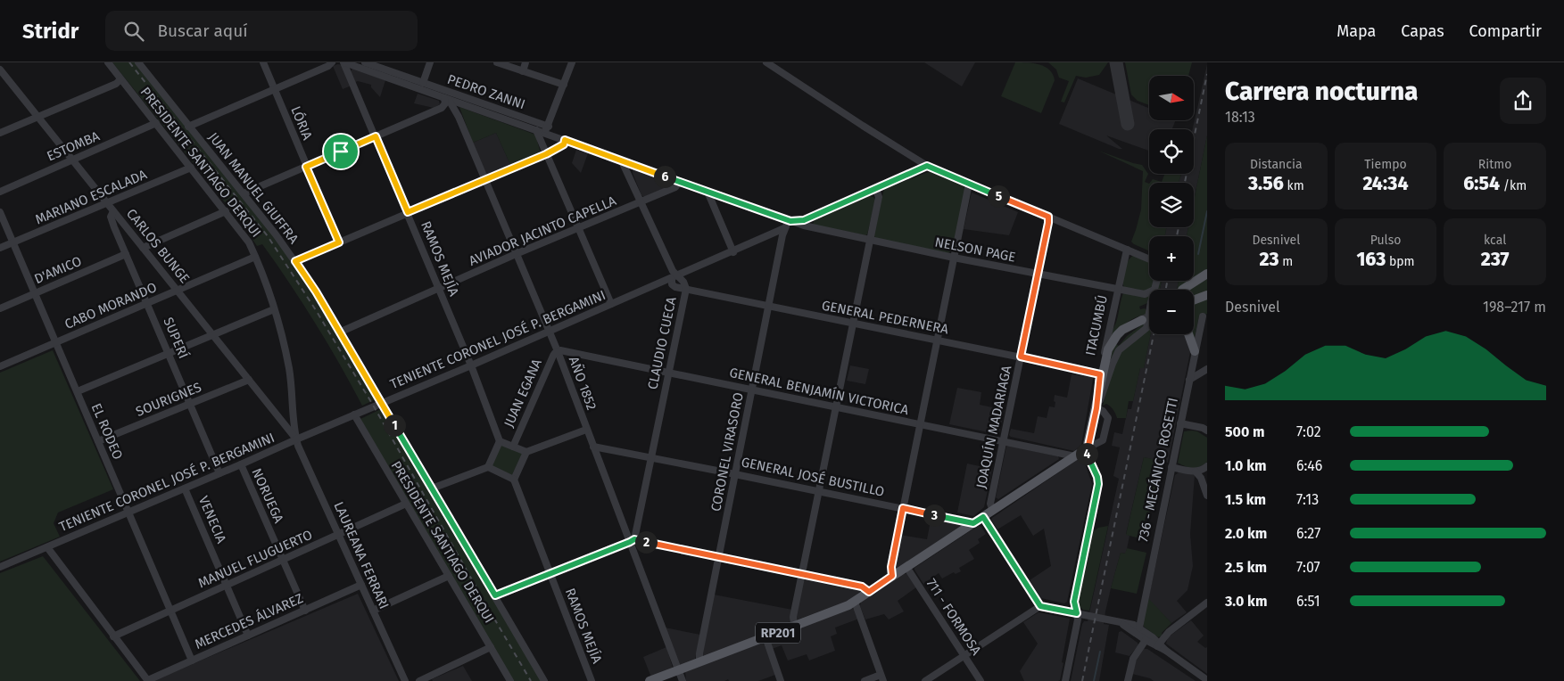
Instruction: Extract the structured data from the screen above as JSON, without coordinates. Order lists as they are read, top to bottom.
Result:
{
  "streets": {
    "main road": ["ITACUMBÚ", "RP201"],
    "street": [
      "PEDRO ZANNI",
      "LÓRIA",
      "ESTOMBA",
      "PRESIDENTE SANTIAGO DERQUI",
      "JUAN MANUEL GIUFFRA",
      "MARIANO ESCALADA",
      "AVIADOR JACINTO CAPELLA",
      "CARLOS BUNGE",
      "NELSON PAGE",
      "RAMOS MEJÍA",
      "D'AMICO",
      "CABO MORANDO",
      "GENERAL PEDERNERA",
      "SUPERÍ",
      "TENIENTE CORONEL JOSÉ P. BERGAMINI",
      "CLAUDIO CUECA",
      "AÑO 1852",
      "GENERAL BENJAMÍN VICTORICA",
      "JUAN EGANA",
      "SOURIGNES",
      "JOAQUÍN MADARIAGA",
      "EL RODEO",
      "CORONEL VIRASORO",
      "736 - MECÁNICO ROSETTI",
      "GENERAL JOSÉ BUSTILLO",
      "NORUEGA",
      "VENECIA",
      "LAUREANA FERRARI",
      "MANUEL FLUGUERTO",
      "711 - FORMOSA",
      "MERCEDES ÁLVAREZ"
    ]
  },
  "crossings": [
    ["ESTOMBA", "PRESIDENTE SANTIAGO DERQUI"],
    ["ESTOMBA", "CARLOS BUNGE"],
    ["PRESIDENTE SANTIAGO DERQUI", "MARIANO ESCALADA"],
    ["PRESIDENTE SANTIAGO DERQUI", "CARLOS BUNGE"],
    ["PRESIDENTE SANTIAGO DERQUI", "CABO MORANDO"],
    ["PRESIDENTE SANTIAGO DERQUI", "TENIENTE CORONEL JOSÉ P. BERGAMINI"],
    ["PRESIDENTE SANTIAGO DERQUI", "LAUREANA FERRARI"],
    ["PRESIDENTE SANTIAGO DERQUI", "MANUEL FLUGUERTO"],
    ["JUAN MANUEL GIUFFRA", "AVIADOR JACINTO CAPELLA"],
    ["JUAN MANUEL GIUFFRA", "TENIENTE CORONEL JOSÉ P. BERGAMINI"],
    ["MARIANO ESCALADA", "CARLOS BUNGE"],
    ["MARIANO ESCALADA", "EL RODEO"],
    ["AVIADOR JACINTO CAPELLA", "NELSON PAGE"],
    ["AVIADOR JACINTO CAPELLA", "RAMOS MEJÍA"],
    ["AVIADOR JACINTO CAPELLA", "CLAUDIO CUECA"],
    ["AVIADOR JACINTO CAPELLA", "AÑO 1852"],
    ["CARLOS BUNGE", "CABO MORANDO"],
    ["CARLOS BUNGE", "SUPERÍ"],
    ["CARLOS BUNGE", "TENIENTE CORONEL JOSÉ P. BERGAMINI"],
    ["CARLOS BUNGE", "SOURIGNES"],
    ["CARLOS BUNGE", "LAUREANA FERRARI"],
    ["NELSON PAGE", "RAMOS MEJÍA"],
    ["NELSON PAGE", "ITACUMBÚ"],
    ["NELSON PAGE", "CLAUDIO CUECA"],
    ["NELSON PAGE", "AÑO 1852"],
    ["NELSON PAGE", "JOAQUÍN MADARIAGA"],
    ["RAMOS MEJÍA", "TENIENTE CORONEL JOSÉ P. BERGAMINI"],
    ["D'AMICO", "SUPERÍ"],
    ["D'AMICO", "EL RODEO"],
    ["CABO MORANDO", "SUPERÍ"],
    ["CABO MORANDO", "EL RODEO"],
    ["GENERAL PEDERNERA", "ITACUMBÚ"],
    ["GENERAL PEDERNERA", "TENIENTE CORONEL JOSÉ P. BERGAMINI"],
    ["GENERAL PEDERNERA", "CLAUDIO CUECA"],
    ["GENERAL PEDERNERA", "JOAQUÍN MADARIAGA"],
    ["GENERAL PEDERNERA", "CORONEL VIRASORO"],
    ["ITACUMBÚ", "RP201"],
    ["SUPERÍ", "TENIENTE CORONEL JOSÉ P. BERGAMINI"],
    ["SUPERÍ", "SOURIGNES"],
    ["TENIENTE CORONEL JOSÉ P. BERGAMINI", "CLAUDIO CUECA"],
    ["TENIENTE CORONEL JOSÉ P. BERGAMINI", "AÑO 1852"],
    ["TENIENTE CORONEL JOSÉ P. BERGAMINI", "EL RODEO"],
    ["TENIENTE CORONEL JOSÉ P. BERGAMINI", "CORONEL VIRASORO"],
    ["TENIENTE CORONEL JOSÉ P. BERGAMINI", "NORUEGA"],
    ["TENIENTE CORONEL JOSÉ P. BERGAMINI", "VENECIA"],
    ["TENIENTE CORONEL JOSÉ P. BERGAMINI", "LAUREANA FERRARI"],
    ["CLAUDIO CUECA", "AÑO 1852"],
    ["CLAUDIO CUECA", "GENERAL BENJAMÍN VICTORICA"],
    ["CLAUDIO CUECA", "GENERAL JOSÉ BUSTILLO"],
    ["AÑO 1852", "GENERAL BENJAMÍN VICTORICA"],
    ["AÑO 1852", "JUAN EGANA"],
    ["AÑO 1852", "GENERAL JOSÉ BUSTILLO"],
    ["AÑO 1852", "RP201"],
    ["GENERAL BENJAMÍN VICTORICA", "JUAN EGANA"],
    ["GENERAL BENJAMÍN VICTORICA", "JOAQUÍN MADARIAGA"],
    ["GENERAL BENJAMÍN VICTORICA", "CORONEL VIRASORO"],
    ["GENERAL BENJAMÍN VICTORICA", "RP201"],
    ["SOURIGNES", "EL RODEO"],
    ["JOAQUÍN MADARIAGA", "RP201"],
    ["EL RODEO", "MANUEL FLUGUERTO"],
    ["EL RODEO", "MERCEDES ÁLVAREZ"],
    ["CORONEL VIRASORO", "GENERAL JOSÉ BUSTILLO"],
    ["CORONEL VIRASORO", "RP201"],
    ["GENERAL JOSÉ BUSTILLO", "RP201"],
    ["NORUEGA", "MANUEL FLUGUERTO"],
    ["NORUEGA", "MERCEDES ÁLVAREZ"],
    ["VENECIA", "MANUEL FLUGUERTO"],
    ["VENECIA", "MERCEDES ÁLVAREZ"],
    ["LAUREANA FERRARI", "MANUEL FLUGUERTO"],
    ["LAUREANA FERRARI", "MERCEDES ÁLVAREZ"],
    ["711 - FORMOSA", "RP201"]
  ],
  "north": "right",
  "page": {
    "header": "Stridr",
    "search": "Buscar aquí",
    "nav": ["Mapa", "Capas", "Compartir"],
    "heading": ["Carrera nocturna", "18:13"],
    "map_buttons": ["+", "−"],
    "stats": [
      ["Distancia", "3.56 km"],
      ["Tiempo", "24:34"],
      ["Ritmo", "6:54 /km"],
      ["Desnivel", "23 m"],
      ["Pulso", "163 bpm"],
      ["kcal", "237"]
    ],
    "pins": [
      "6",
      "5",
      "1",
      "4",
      "3",
      "2"
    ],
    "chart": ["Desnivel", "198–217 m"],
    "list": [
      {
        "name": "500 m",
        "note": "7:02"
      },
      {
        "name": "1.0 km",
        "note": "6:46"
      },
      {
        "name": "1.5 km",
        "note": "7:13"
      },
      {
        "name": "2.0 km",
        "note": "6:27"
      },
      {
        "name": "2.5 km",
        "note": "7:07"
      },
      {
        "name": "3.0 km",
        "note": "6:51"
      }
    ]
  }
}
